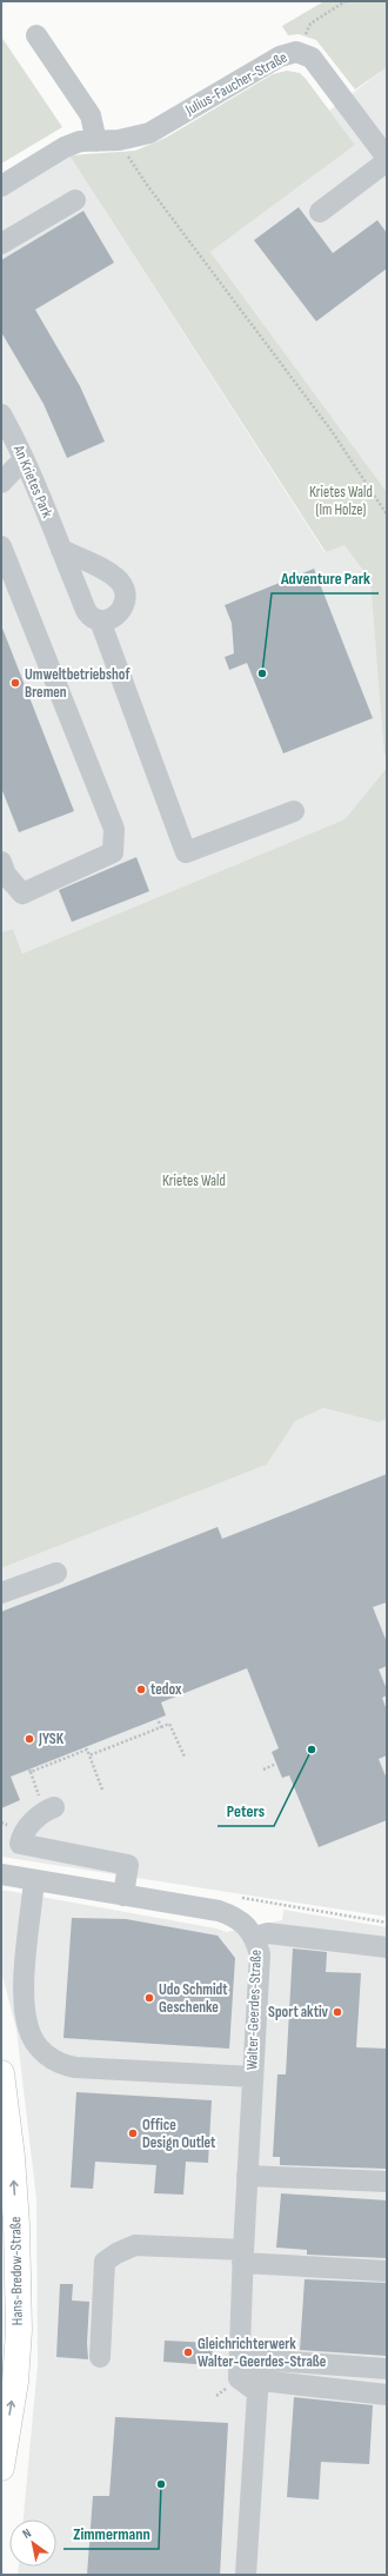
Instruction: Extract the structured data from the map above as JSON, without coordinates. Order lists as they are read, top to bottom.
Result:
{
  "streets": {
    "main road": ["Hans-Bredow-Straße"],
    "street": ["Julius-Faucher-Straße", "An Krietes Park", "Walter-Geerdes-Straße"]
  },
  "one_way": ["Hans-Bredow-Straße"],
  "parks": ["Krietes Wald (Im Holze)", "Krietes Wald"],
  "places": [
    "Adventure Park",
    "Umweltbetriebshof Bremen",
    "tedox",
    "JYSK",
    "Peters",
    "Udo Schmidt Geschenke",
    "Sport aktiv",
    "Office Design Outlet",
    "Gleichrichterwerk Walter-Geerdes-Straße",
    "Zimmermann"
  ],
  "north": "top left"
}
